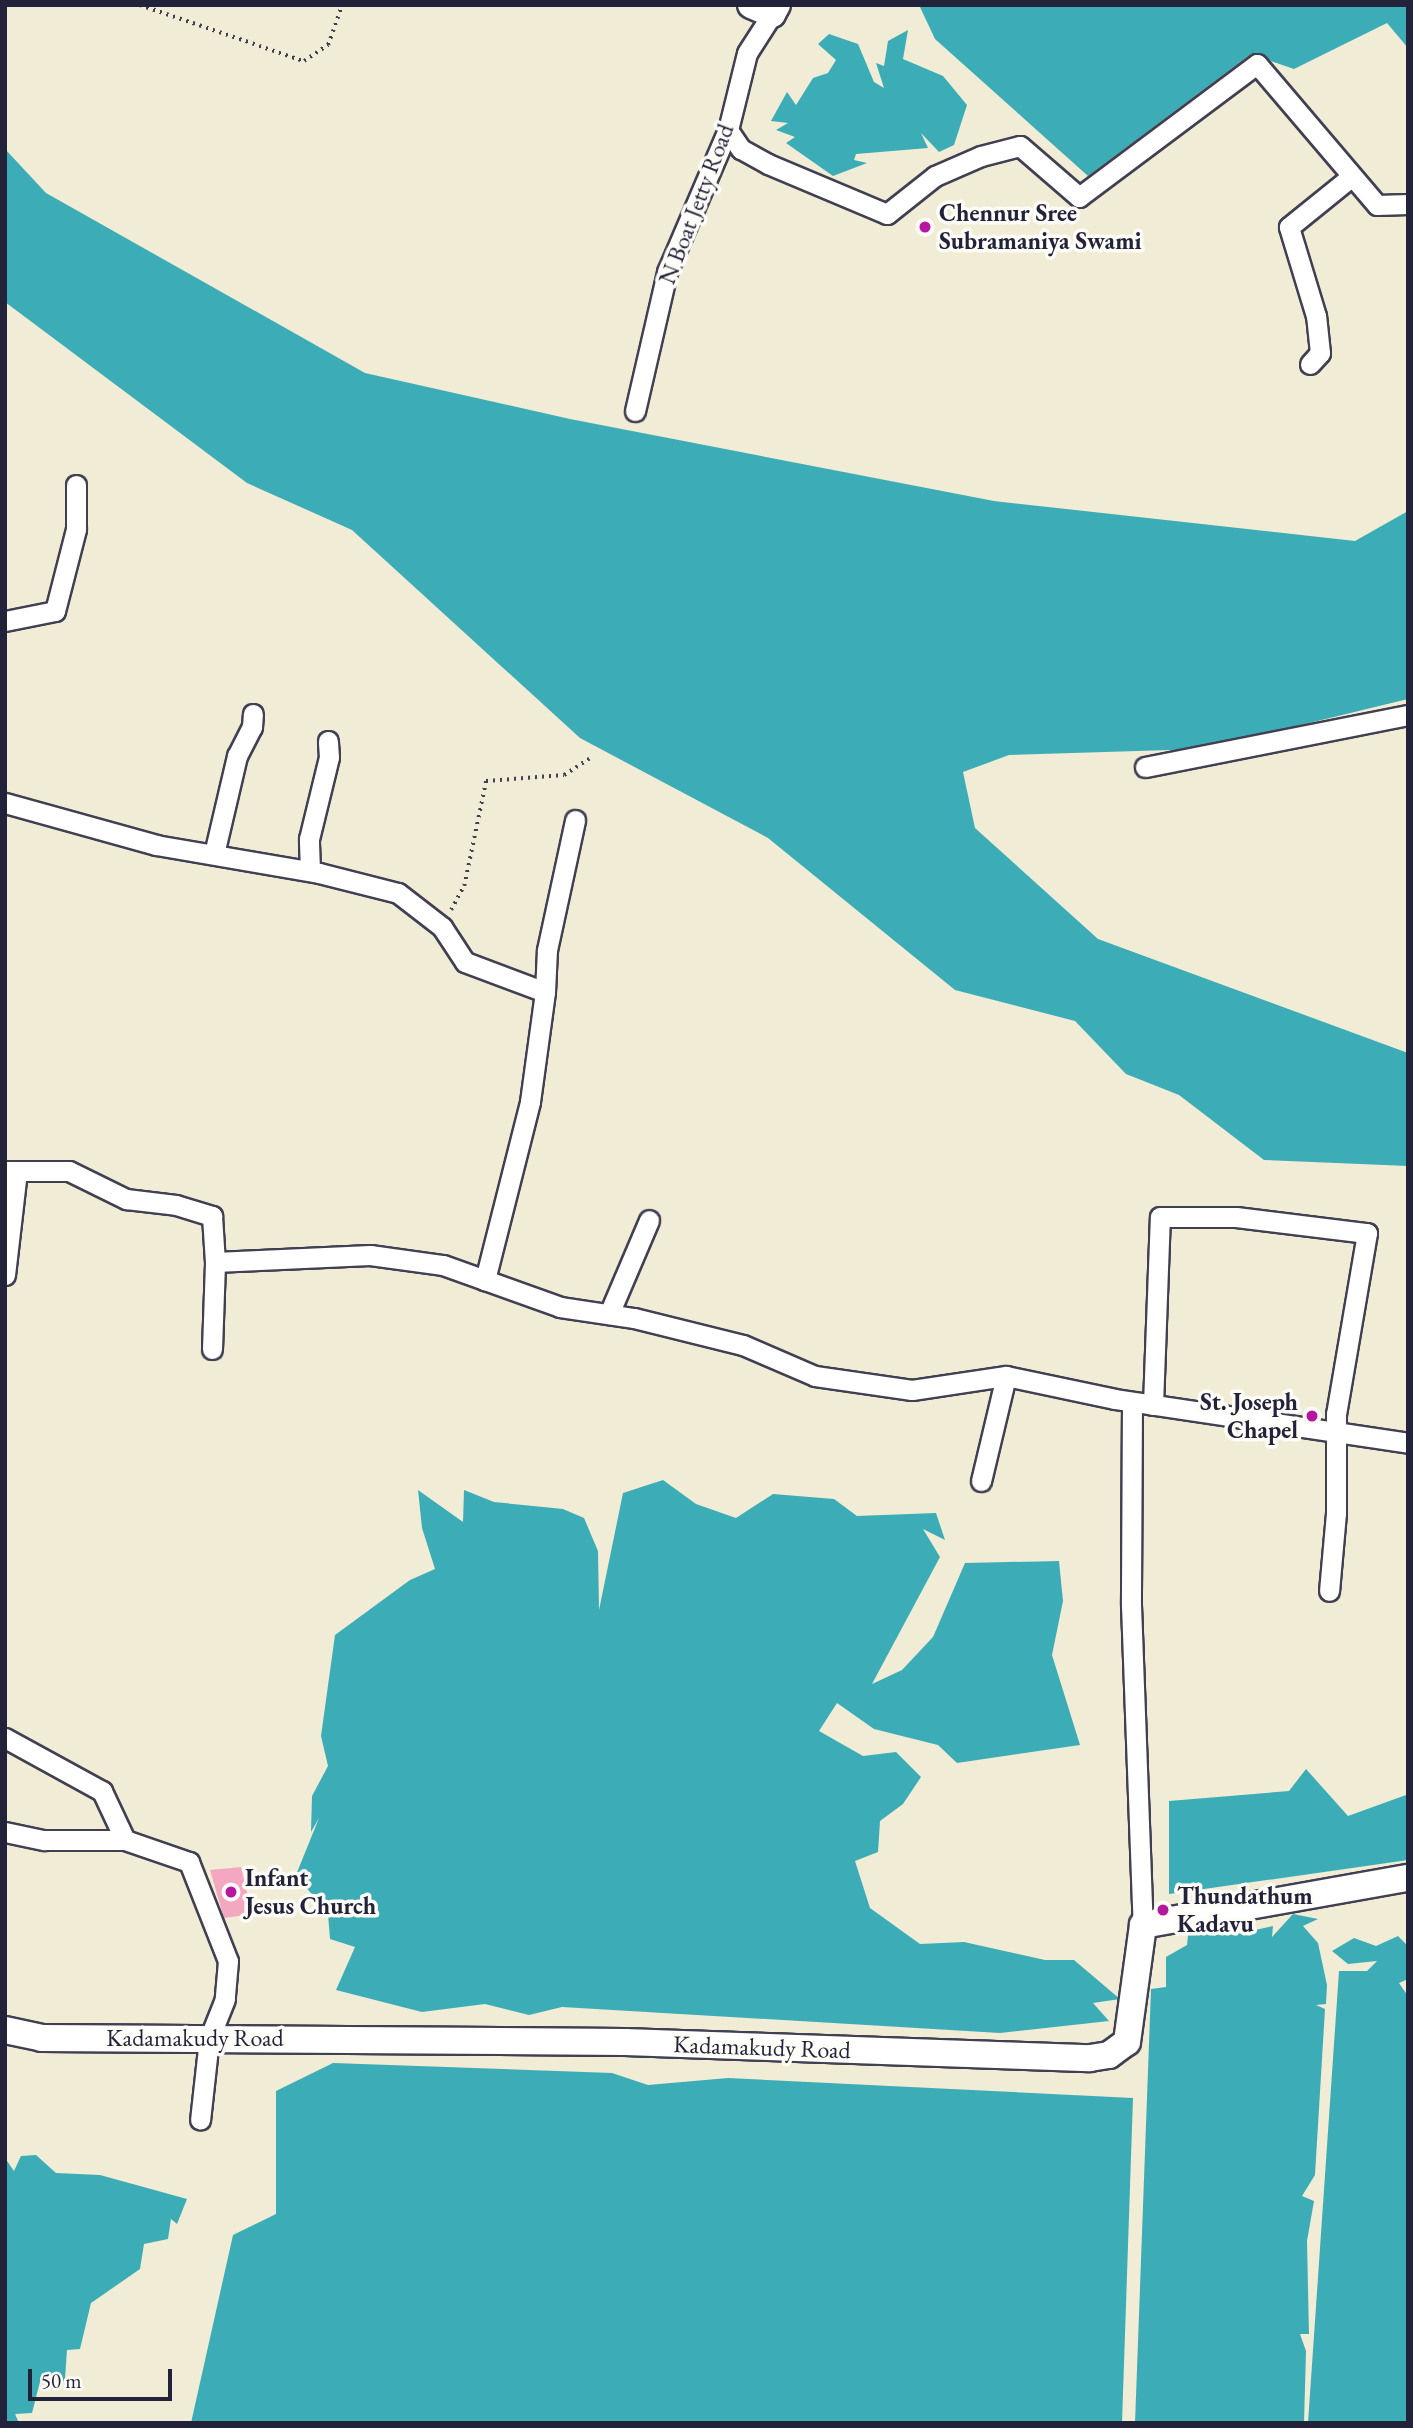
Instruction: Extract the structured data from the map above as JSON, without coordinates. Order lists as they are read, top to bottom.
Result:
{
  "streets": {
    "street": ["N Boat Jetty Road", "Kadamakudy Road"]
  },
  "places": [
    "Chennur Sree Subramaniya Swami",
    "St. Joseph Chapel",
    "Infant Jesus Church",
    "Thundathum Kadavu"
  ],
  "scale_bar": "50 m"
}
